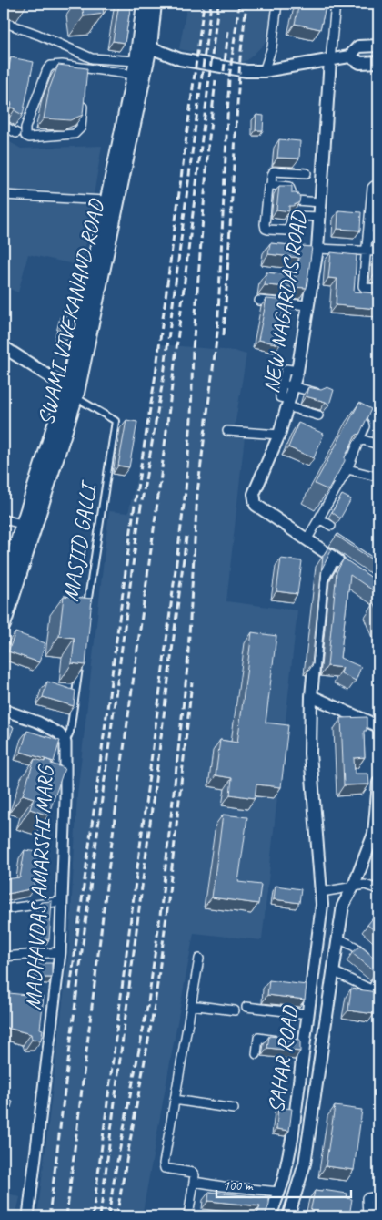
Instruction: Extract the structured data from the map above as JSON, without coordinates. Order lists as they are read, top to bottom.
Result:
{
  "streets": {
    "main road": ["NEW NAGARDAS ROAD", "SWAMI VIVEKANAND ROAD", "SAHAR ROAD"],
    "street": ["MASJID GALLI", "MADHAVDAS AMARSHI MARG"]
  },
  "crossings": [
    ["NEW NAGARDAS ROAD", "SAHAR ROAD"],
    ["SWAMI VIVEKANAND ROAD", "MASJID GALLI"]
  ],
  "scale_bar": "100 m"
}
